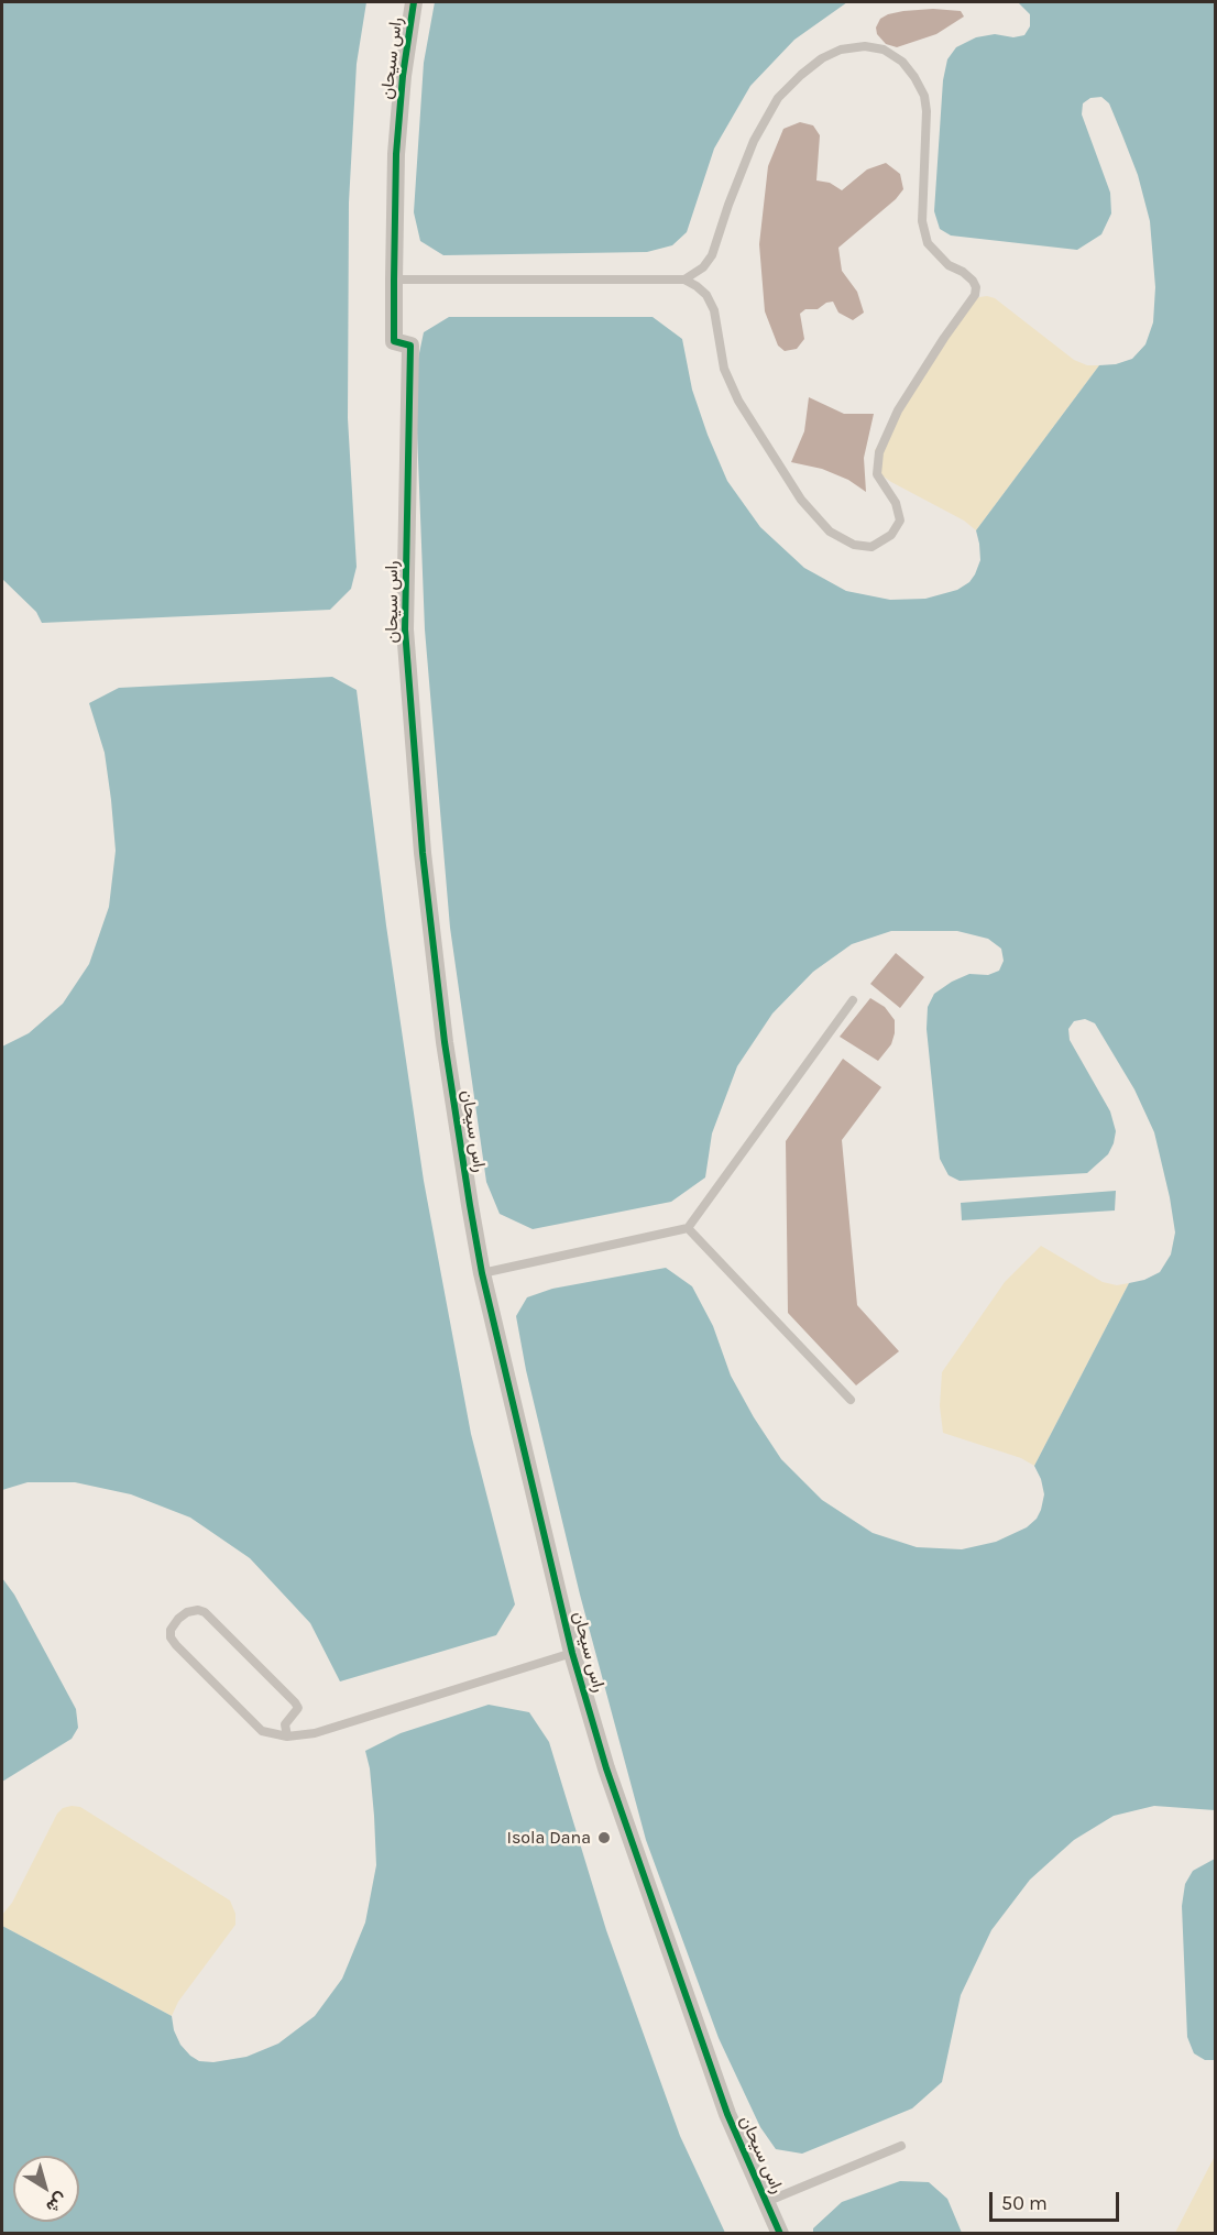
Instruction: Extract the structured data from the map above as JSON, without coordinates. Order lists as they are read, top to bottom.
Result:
{
  "streets": {
    "street": ["راس سيحان"]
  },
  "places": ["Isola Dana"],
  "scale_bar": "50 m",
  "north": "bottom right"
}
